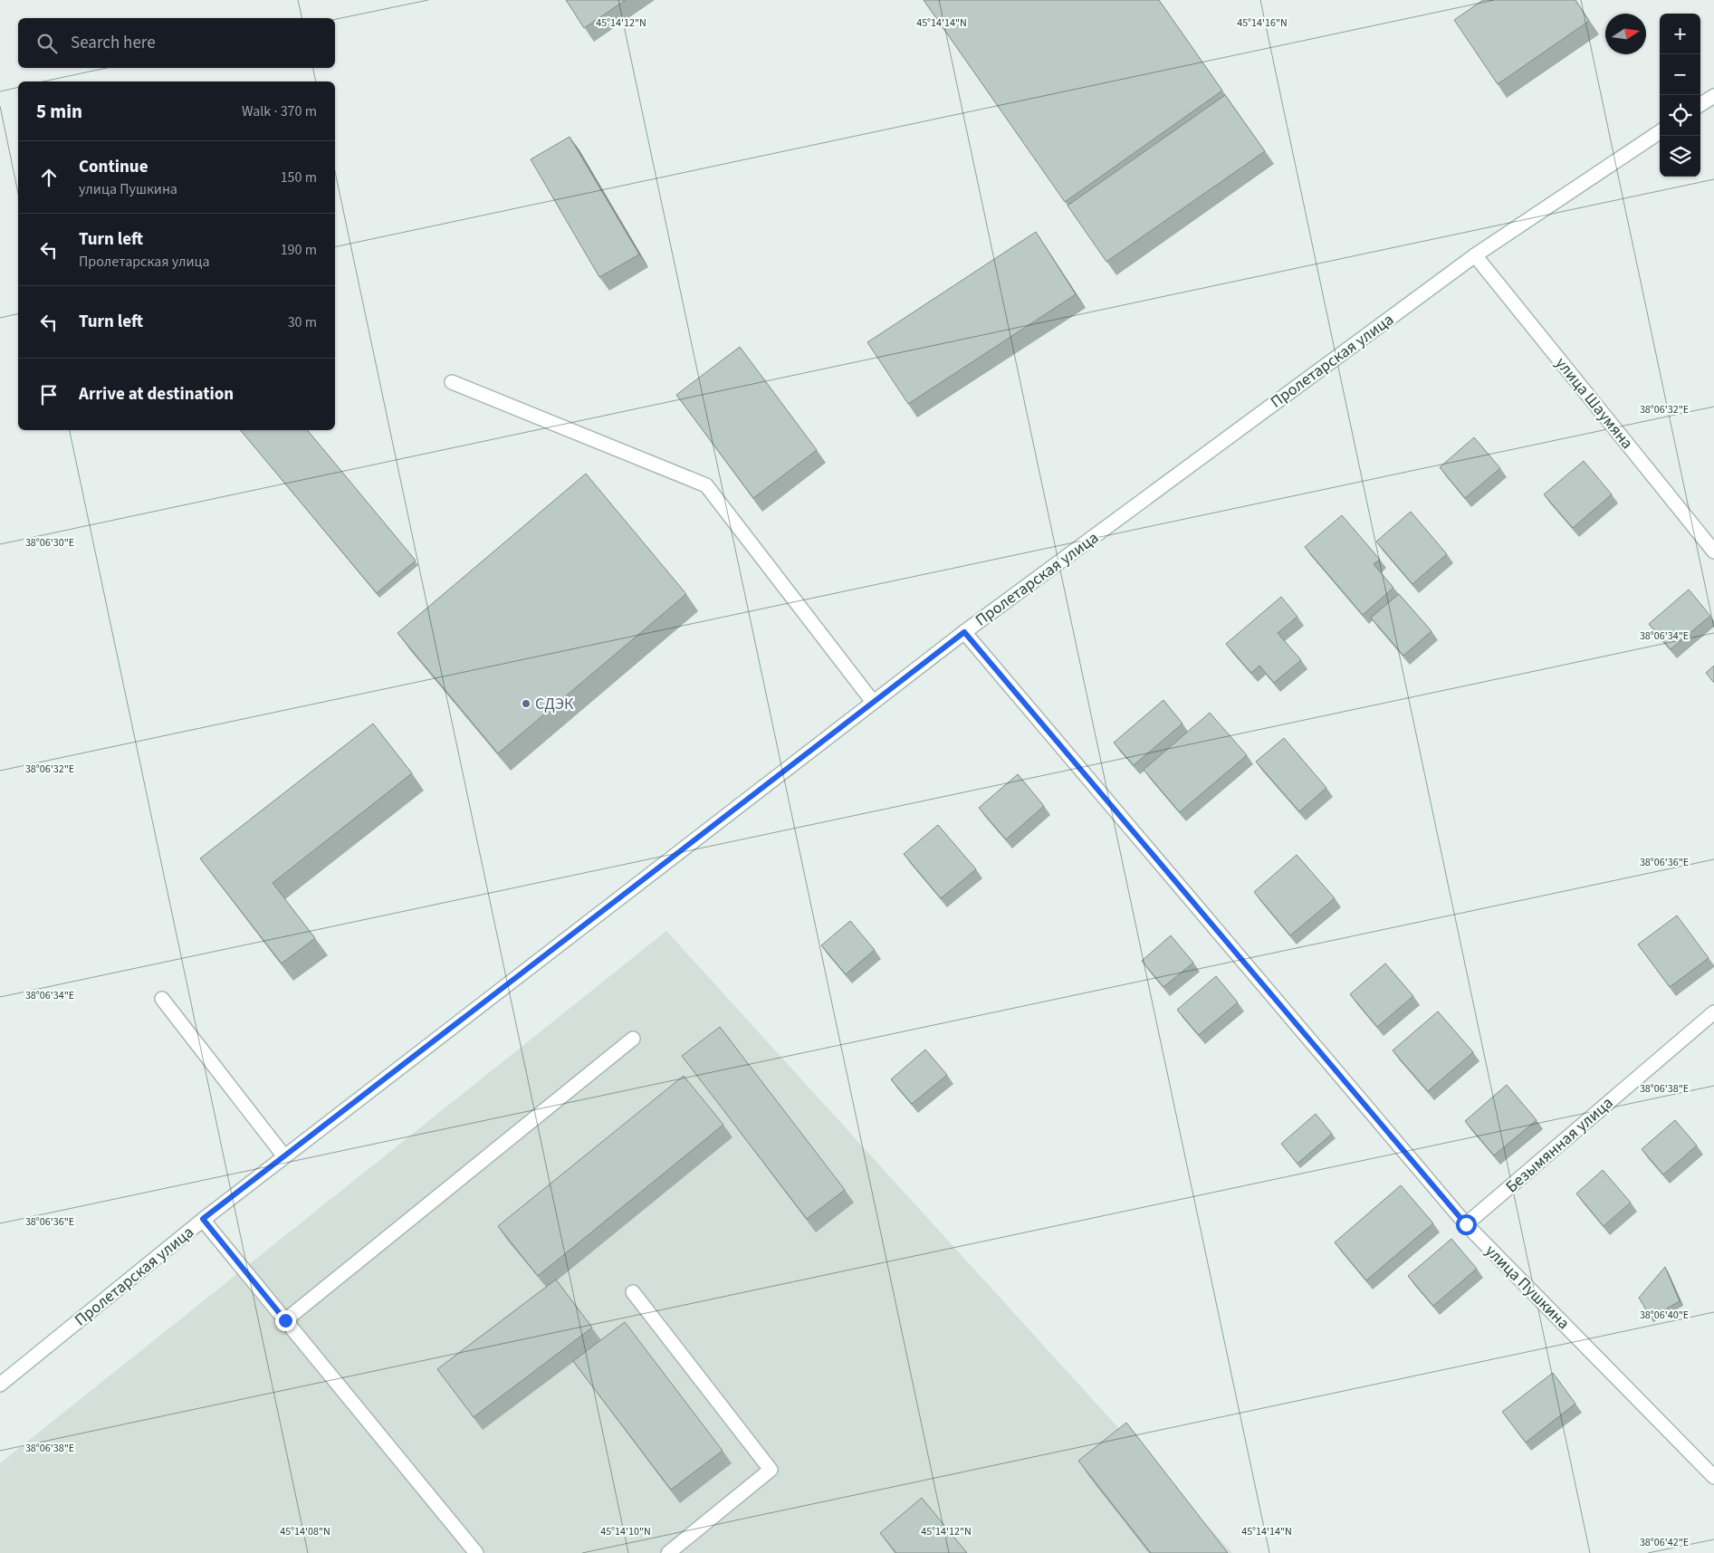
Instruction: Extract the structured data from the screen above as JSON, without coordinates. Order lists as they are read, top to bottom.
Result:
{
  "streets": {
    "street": [
      "Пролетарская улица",
      "улица Шаумяна",
      "Безымянная улица",
      "улица Пушкина"
    ]
  },
  "crossings": [
    ["Пролетарская улица", "улица Шаумяна"],
    ["Пролетарская улица", "улица Пушкина"],
    ["Безымянная улица", "улица Пушкина"]
  ],
  "places": ["СДЭК"],
  "north": "right",
  "page": {
    "map_buttons": ["+", "−"],
    "search": "Search here",
    "heading": ["5 min", "Walk · 370 m"],
    "list": [
      ["Continue", "улица Пушкина", "150 m"],
      ["Turn left", "Пролетарская улица", "190 m"],
      ["Turn left", "30 m"],
      "Arrive at destination"
    ]
  },
  "coordinates": [
    "45°14'12\"N",
    "45°14'14\"N",
    "45°14'16\"N",
    "38°06'32\"E",
    "38°06'30\"E",
    "38°06'34\"E",
    "38°06'36\"E",
    "38°06'38\"E",
    "38°06'40\"E",
    "45°14'08\"N",
    "45°14'10\"N",
    "38°06'42\"E"
  ]
}
